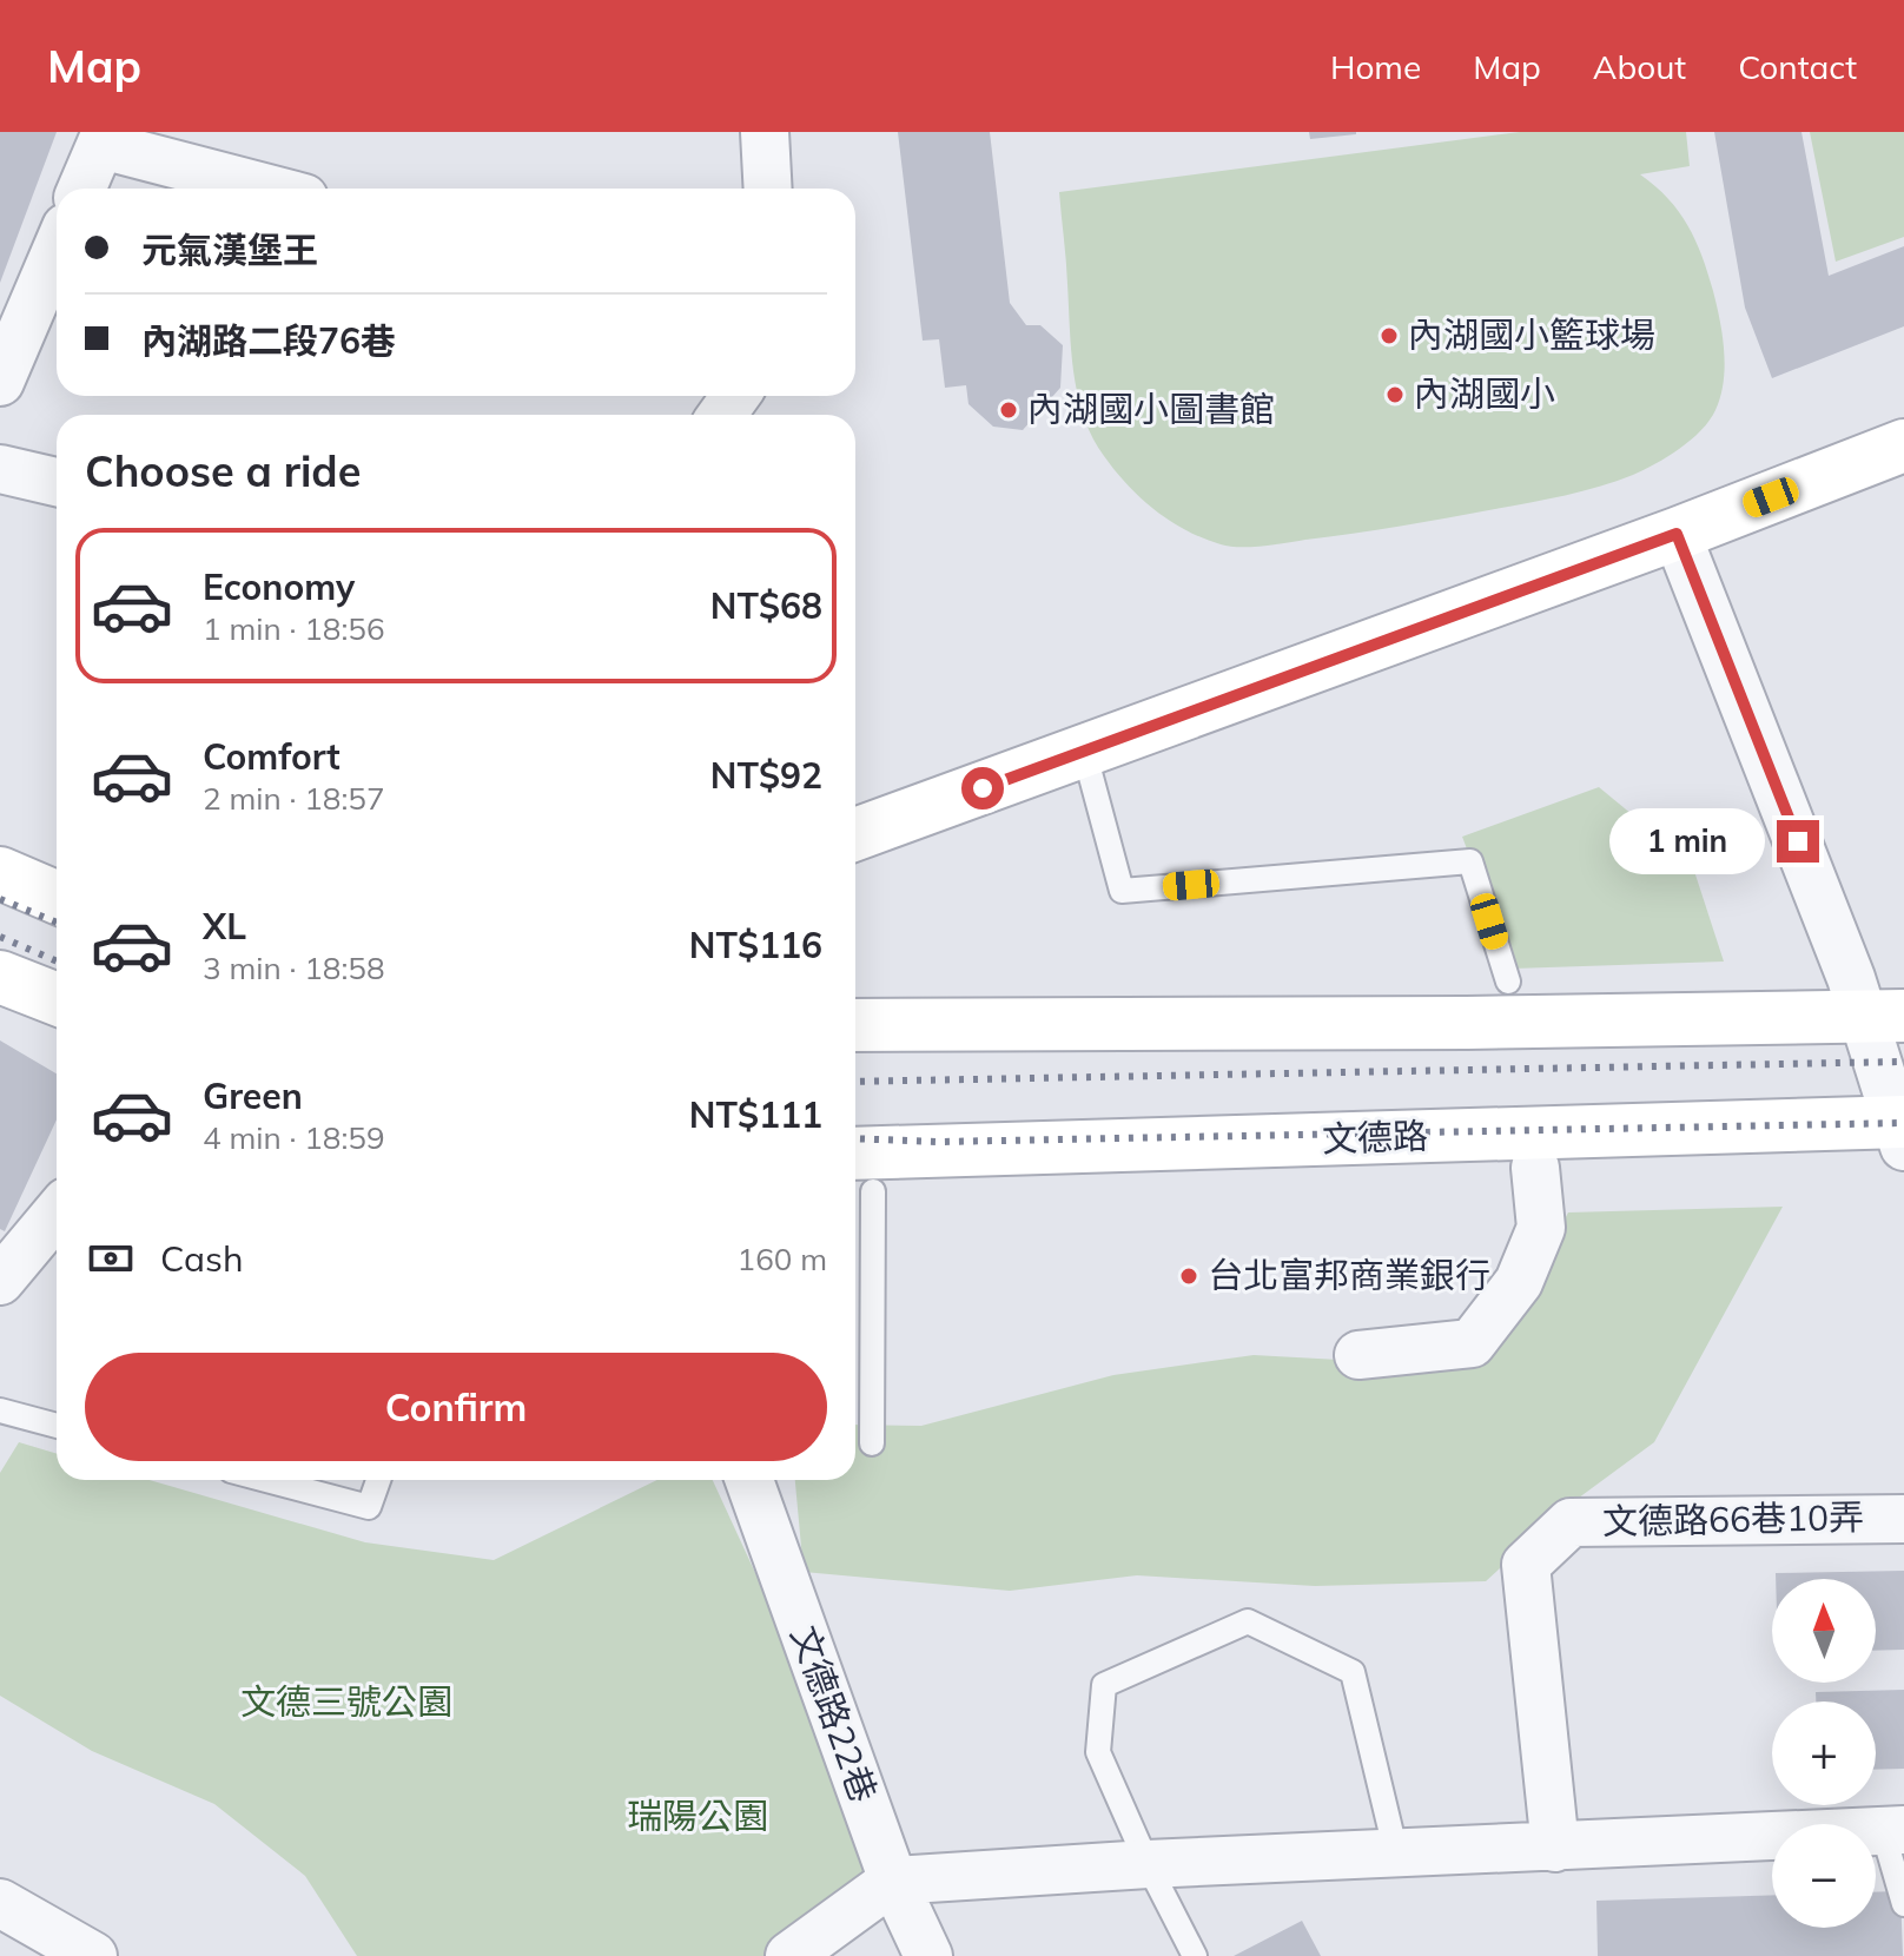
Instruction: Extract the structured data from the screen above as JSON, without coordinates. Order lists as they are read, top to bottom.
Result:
{
  "streets": {
    "main road": ["文德路"],
    "street": ["文德路66巷10弄", "文德路22巷"]
  },
  "parks": ["文德三號公園", "瑞陽公園"],
  "places": [
    "內湖國小籃球場",
    "內湖國小",
    "內湖國小圖書館",
    "台北富邦商業銀行"
  ],
  "north": "top",
  "page": {
    "header": "Map",
    "nav": [
      "Home",
      "Map",
      "About",
      "Contact"
    ],
    "banner": ["元氣漢堡王", "內湖路二段76巷"],
    "heading": "Choose a ride",
    "list": [
      {
        "name": "Economy",
        "note": "1 min · 18:56",
        "value": "NT$68"
      },
      {
        "name": "Comfort",
        "note": "2 min · 18:57",
        "value": "NT$92"
      },
      {
        "name": "XL",
        "note": "3 min · 18:58",
        "value": "NT$116"
      },
      {
        "name": "Green",
        "note": "4 min · 18:59",
        "value": "NT$111"
      }
    ],
    "bubble": "1 min",
    "pay": ["Cash", "160 m"],
    "buttons": "Confirm",
    "map_buttons": ["+", "−"]
  }
}
